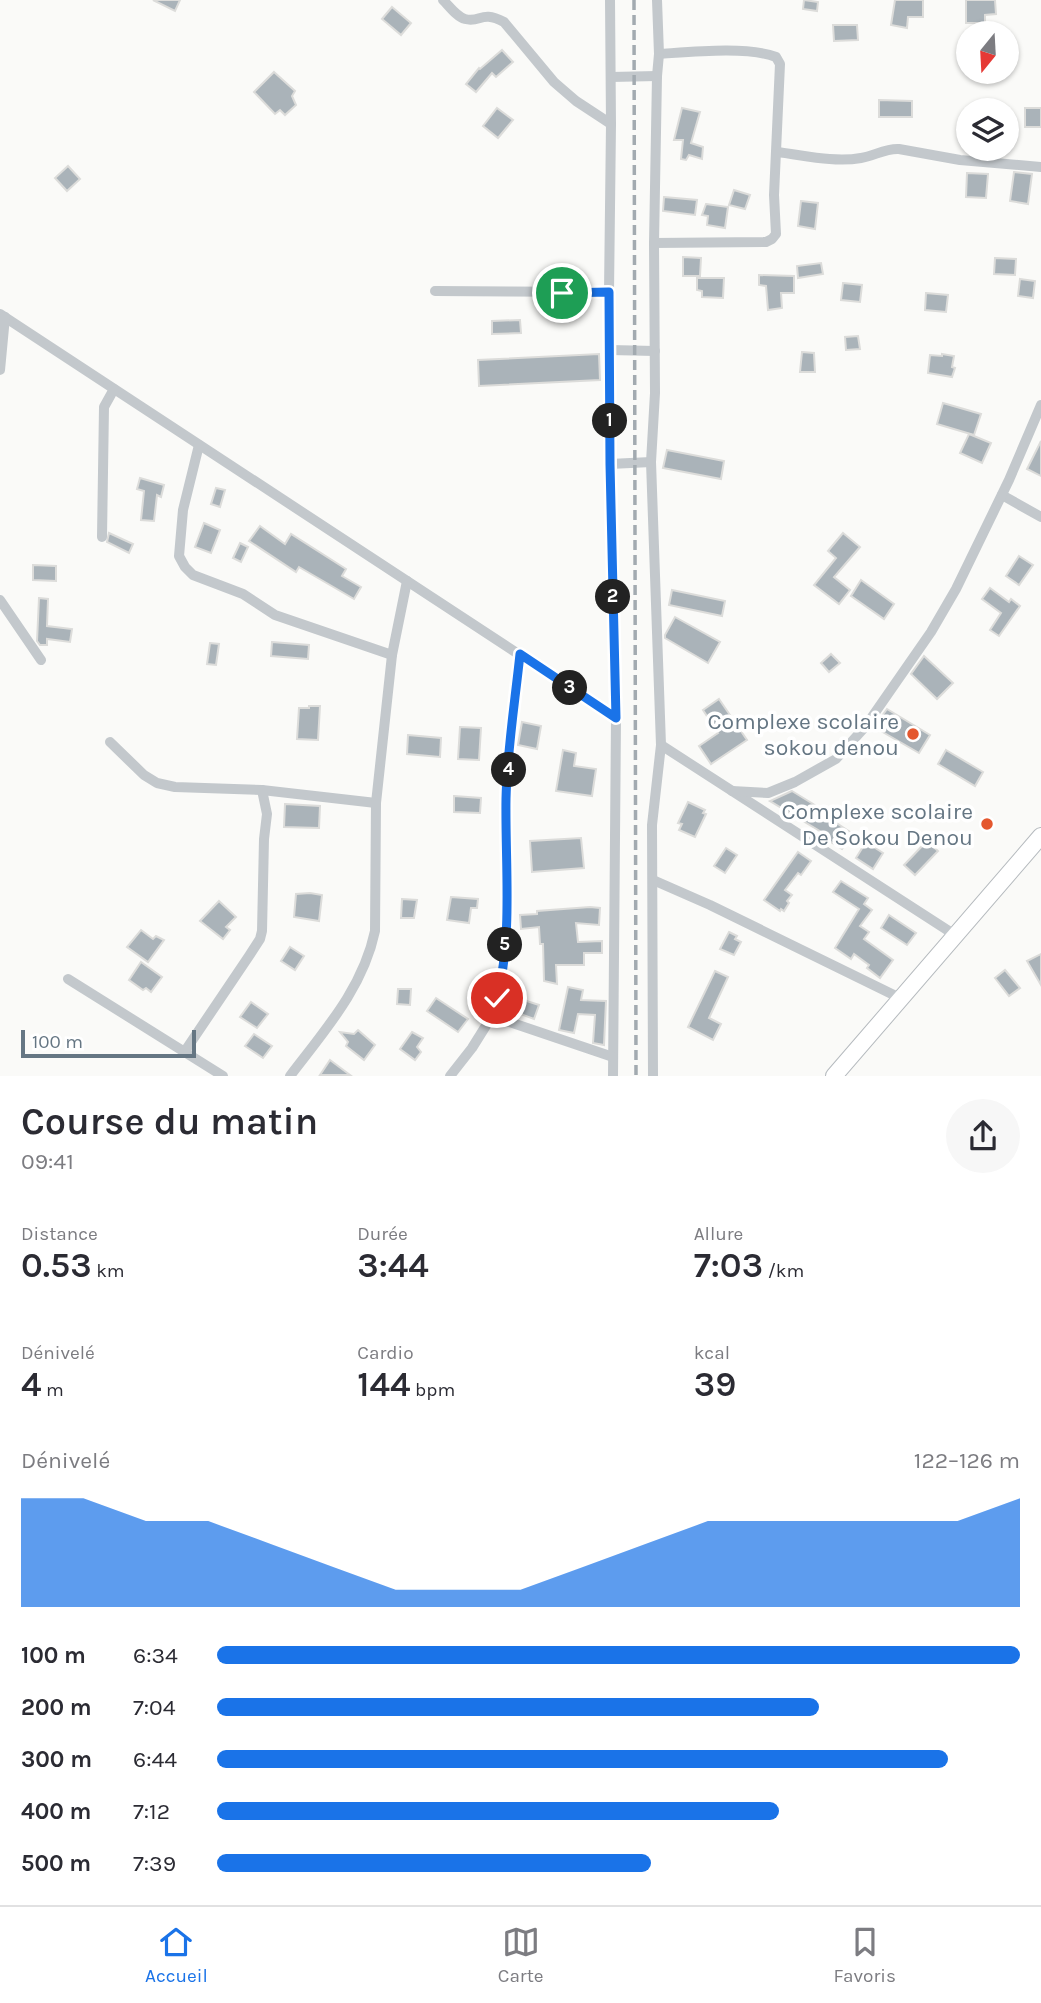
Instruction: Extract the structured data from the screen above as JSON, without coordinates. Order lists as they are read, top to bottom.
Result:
{
  "places": ["Complexe scolaire sokou denou", "Complexe scolaire De Sokou Denou"],
  "scale_bar": "100 m",
  "north": "bottom",
  "page": {
    "pins": [
      "1",
      "2",
      "3",
      "4",
      "5"
    ],
    "scale": "100 m",
    "heading": ["Course du matin", "09:41"],
    "stats": [
      ["Distance", "0.53 km"],
      ["Durée", "3:44"],
      ["Allure", "7:03 /km"],
      ["Dénivelé", "4 m"],
      ["Cardio", "144 bpm"],
      ["kcal", "39"]
    ],
    "chart": ["Dénivelé", "122–126 m"],
    "list": [
      {
        "name": "100 m",
        "note": "6:34"
      },
      {
        "name": "200 m",
        "note": "7:04"
      },
      {
        "name": "300 m",
        "note": "6:44"
      },
      {
        "name": "400 m",
        "note": "7:12"
      },
      {
        "name": "500 m",
        "note": "7:39"
      }
    ],
    "tabs": ["Accueil", "Carte", "Favoris"]
  }
}
